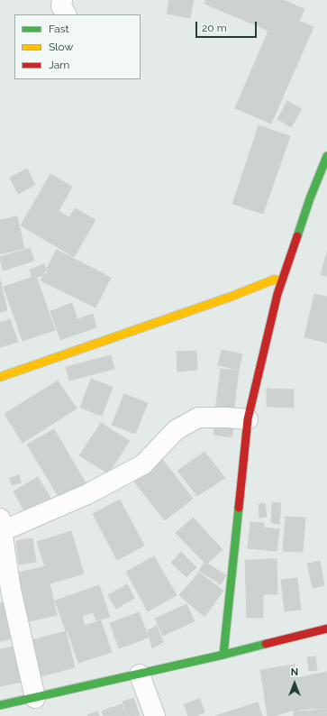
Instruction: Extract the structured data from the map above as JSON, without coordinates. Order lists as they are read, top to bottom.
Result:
{
  "legend": ["Fast", "Slow", "Jam"],
  "scale_bar": "20 m",
  "north": "top"
}
